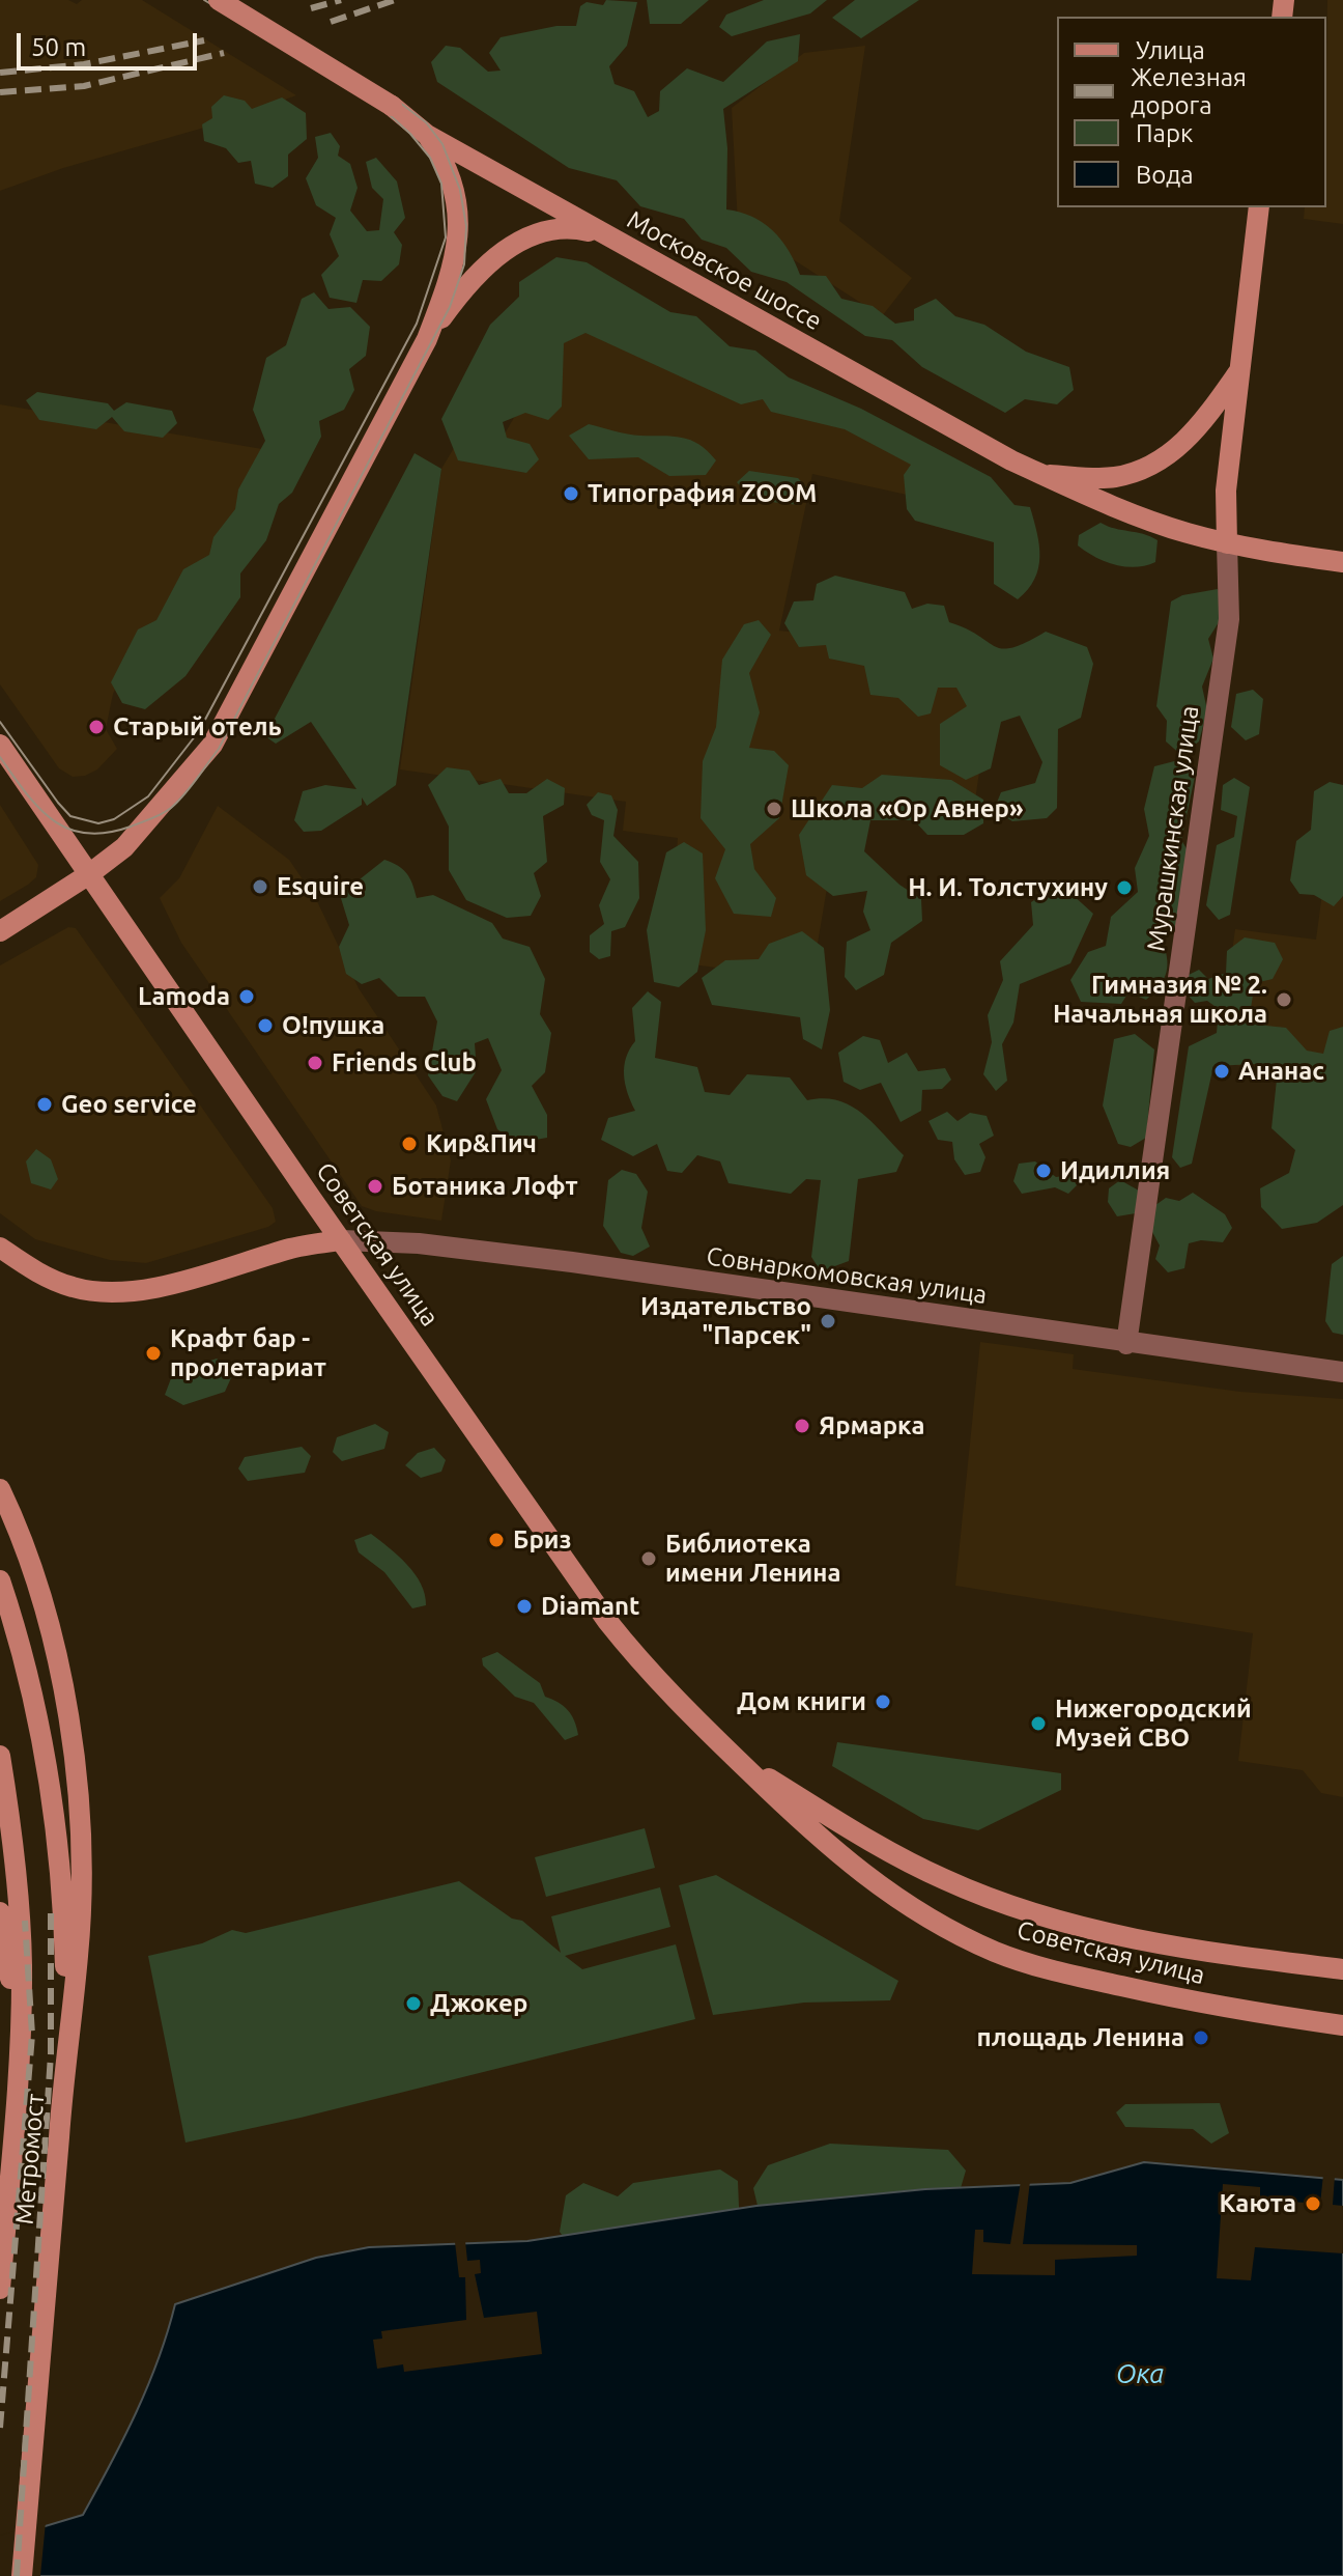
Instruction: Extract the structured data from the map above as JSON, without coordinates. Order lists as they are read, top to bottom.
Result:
{
  "streets": {
    "main road": [
      "Московское шоссе",
      "Мурашкинская улица",
      "Советская улица",
      "Метромост"
    ],
    "street": ["Совнаркомовская улица"]
  },
  "crossings": [
    ["Московское шоссе", "Мурашкинская улица"],
    ["Мурашкинская улица", "Совнаркомовская улица"],
    ["Советская улица", "Совнаркомовская улица"]
  ],
  "water": ["Ока"],
  "places": [
    "Типография ZOOM",
    "Старый отель",
    "Школа «Ор Авнер»",
    "Esquire",
    "Н. И. Толстухину",
    "Lamoda",
    "Гимназия № 2. Начальная школа",
    "О!пушка",
    "Friends Club",
    "Ананас",
    "Geo service",
    "Кир&Пич",
    "Идиллия",
    "Ботаника Лофт",
    "Издательство \"Парсек\"",
    "Крафт бар - пролетариат",
    "Ярмарка",
    "Бриз",
    "Библиотека имени Ленина",
    "Diamant",
    "Дом книги",
    "Нижегородский Музей СВО",
    "Джокер",
    "площадь Ленина",
    "Каюта"
  ],
  "legend": [
    "Улица",
    "Железная дорога",
    "Парк",
    "Вода"
  ],
  "scale_bar": "50 m"
}
